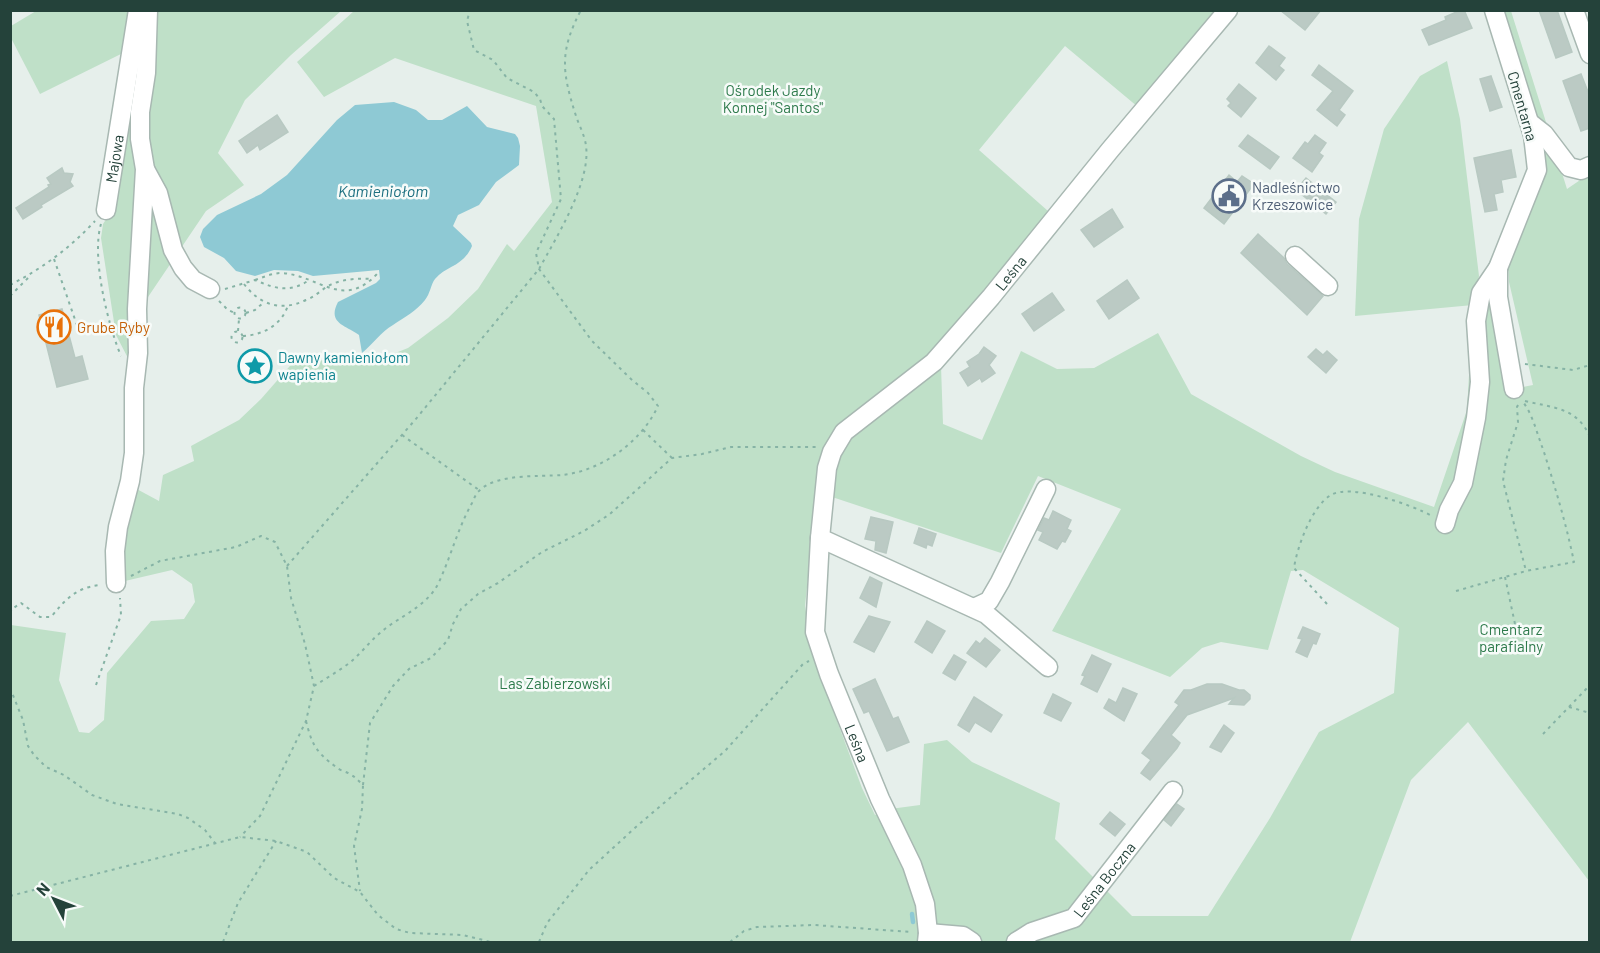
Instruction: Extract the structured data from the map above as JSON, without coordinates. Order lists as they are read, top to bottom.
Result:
{
  "streets": {
    "street": [
      "Cmentarna",
      "Majowa",
      "Leśna",
      "Leśna Boczna"
    ]
  },
  "water": ["Kamieniołom"],
  "parks": ["Ośrodek Jazdy Konnej \"Santos\"", "Cmentarz parafialny", "Las Zabierzowski"],
  "places": {
    "public building": ["Nadleśnictwo Krzeszowice"],
    "restaurant": ["Grube Ryby"],
    "place": ["Dawny kamieniołom wapienia"]
  },
  "north": "top left"
}
